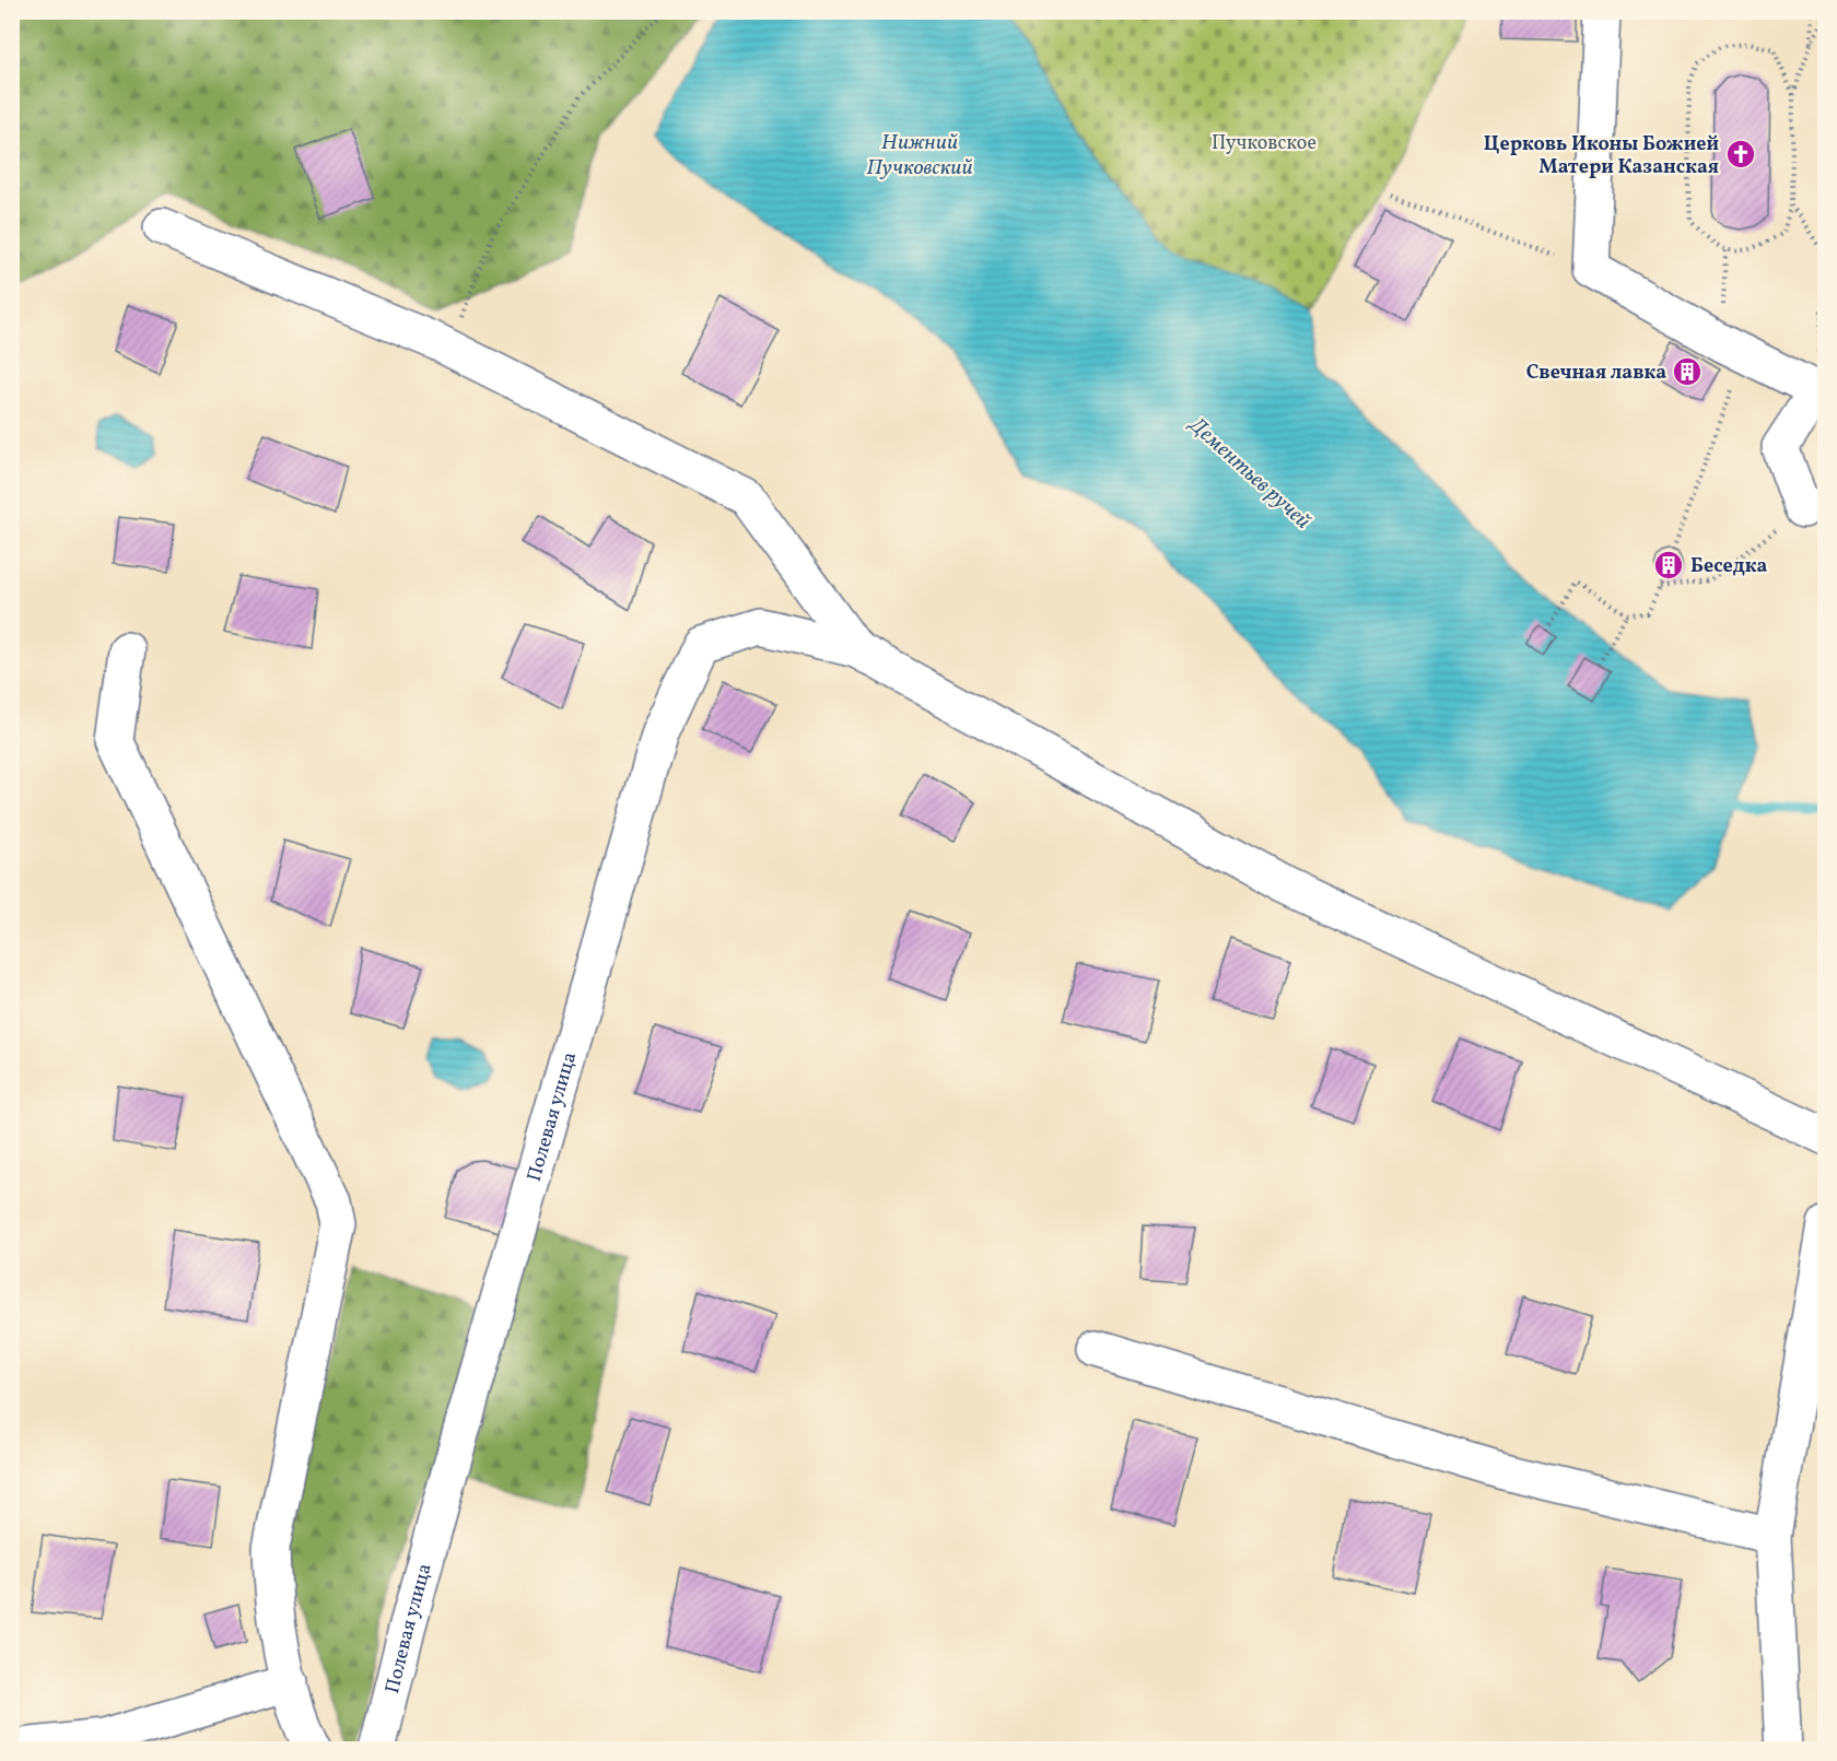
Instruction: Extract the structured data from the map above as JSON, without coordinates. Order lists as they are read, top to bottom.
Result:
{
  "streets": {
    "street": ["Полевая улица"]
  },
  "water": ["Нижний Пучковский", "Дементьев ручей"],
  "parks": ["Пучковское"],
  "places": {
    "church": ["Церковь Иконы Божией Матери Казанская"],
    "building": ["Свечная лавка", "Беседка"]
  }
}
